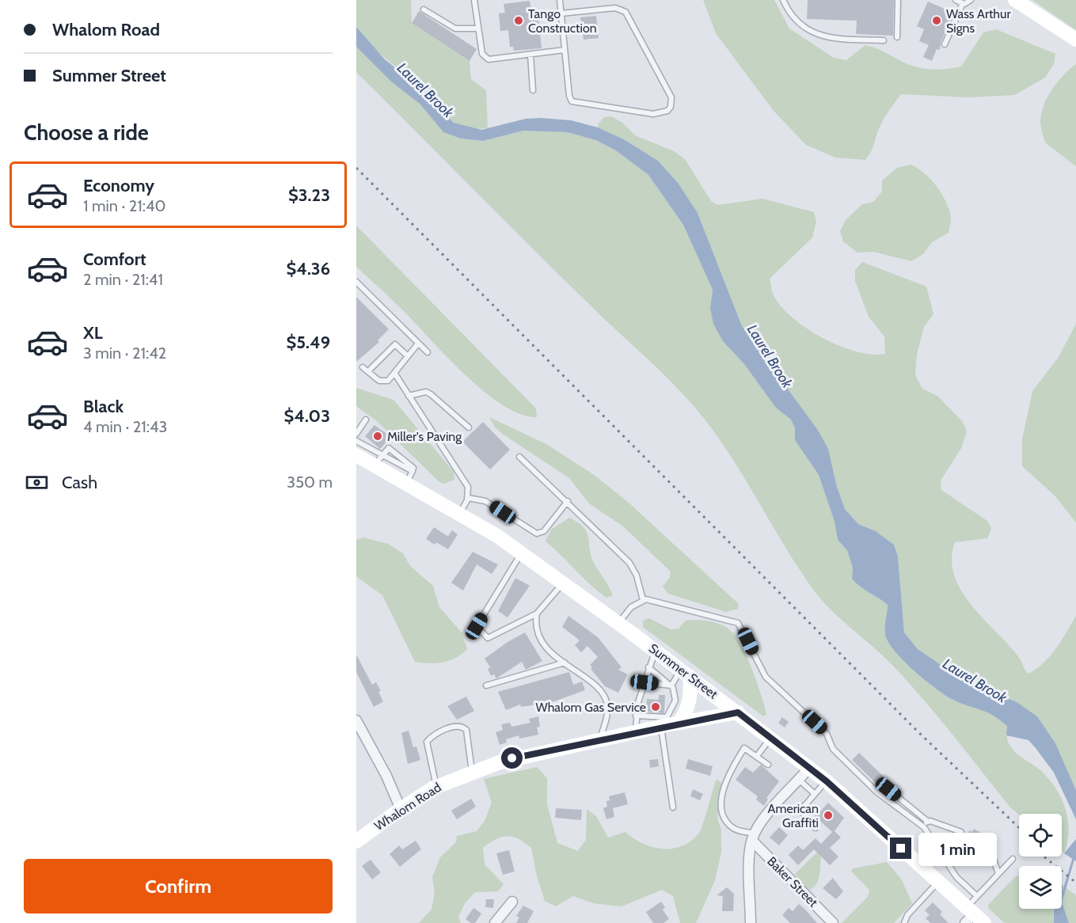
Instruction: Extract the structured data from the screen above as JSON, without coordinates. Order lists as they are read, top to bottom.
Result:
{
  "streets": {
    "main road": ["Summer Street", "Whalom Road"],
    "street": ["Baker Street"]
  },
  "crossings": [
    ["Summer Street", "Whalom Road"]
  ],
  "water": ["Laurel Brook"],
  "places": [
    "Tango Construction",
    "Wass Arthur Signs",
    "Miller's Paving",
    "Whalom Gas Service",
    "American Graffiti"
  ],
  "page": {
    "banner": ["Whalom Road", "Summer Street"],
    "heading": "Choose a ride",
    "list": [
      {
        "name": "Economy",
        "note": "1 min · 21:40",
        "value": "$3.23"
      },
      {
        "name": "Comfort",
        "note": "2 min · 21:41",
        "value": "$4.36"
      },
      {
        "name": "XL",
        "note": "3 min · 21:42",
        "value": "$5.49"
      },
      {
        "name": "Black",
        "note": "4 min · 21:43",
        "value": "$4.03"
      }
    ],
    "pay": ["Cash", "350 m"],
    "bubble": "1 min",
    "buttons": "Confirm"
  }
}
